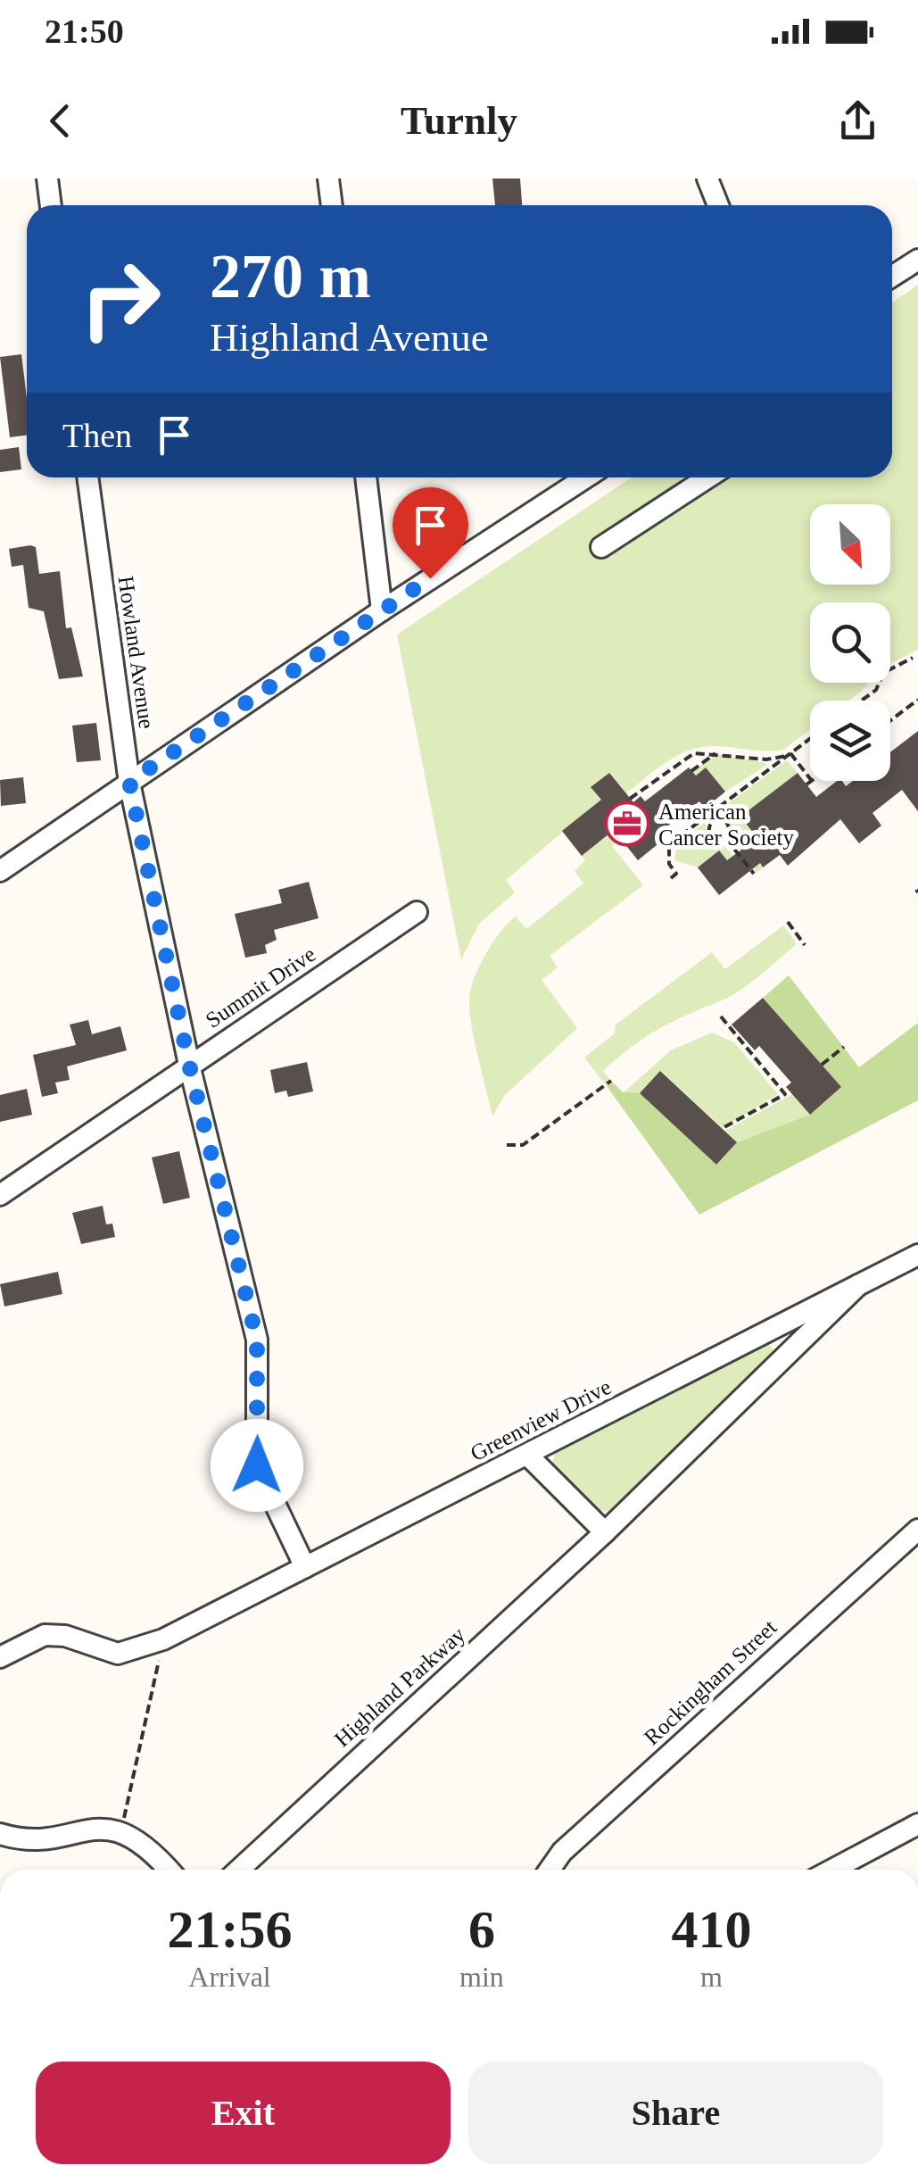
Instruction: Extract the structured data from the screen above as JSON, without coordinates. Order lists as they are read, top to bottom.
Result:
{
  "streets": {
    "street": [
      "Howland Avenue",
      "Summit Drive",
      "Greenview Drive",
      "Rockingham Street",
      "Highland Parkway"
    ]
  },
  "crossings": [
    ["Howland Avenue", "Summit Drive"],
    ["Howland Avenue", "Greenview Drive"],
    ["Greenview Drive", "Highland Parkway"]
  ],
  "places": {
    "office": ["American Cancer Society"]
  },
  "north": "bottom right",
  "page": {
    "status": "21:50",
    "header": "Turnly",
    "turn": ["270 m", "Highland Avenue"],
    "then": "Then",
    "eta": [
      "21:56",
      "Arrival",
      "6",
      "min",
      "410",
      "m"
    ],
    "buttons": ["Exit", "Share"]
  }
}
